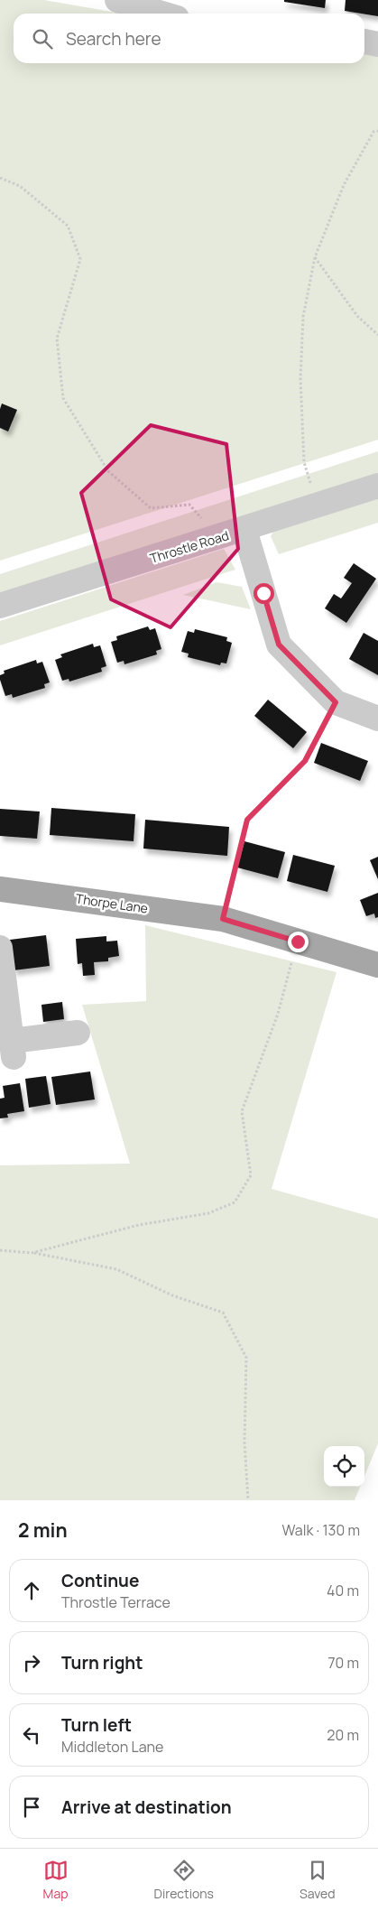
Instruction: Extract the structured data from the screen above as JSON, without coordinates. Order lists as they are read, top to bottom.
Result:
{
  "streets": {
    "main road": ["Thorpe Lane"],
    "street": ["Throstle Road"]
  },
  "page": {
    "search": "Search here",
    "heading": ["2 min", "Walk · 130 m"],
    "list": [
      ["Continue", "Throstle Terrace", "40 m"],
      ["Turn right", "70 m"],
      ["Turn left", "Middleton Lane", "20 m"],
      "Arrive at destination"
    ],
    "nav": ["Map", "Directions", "Saved"]
  }
}
